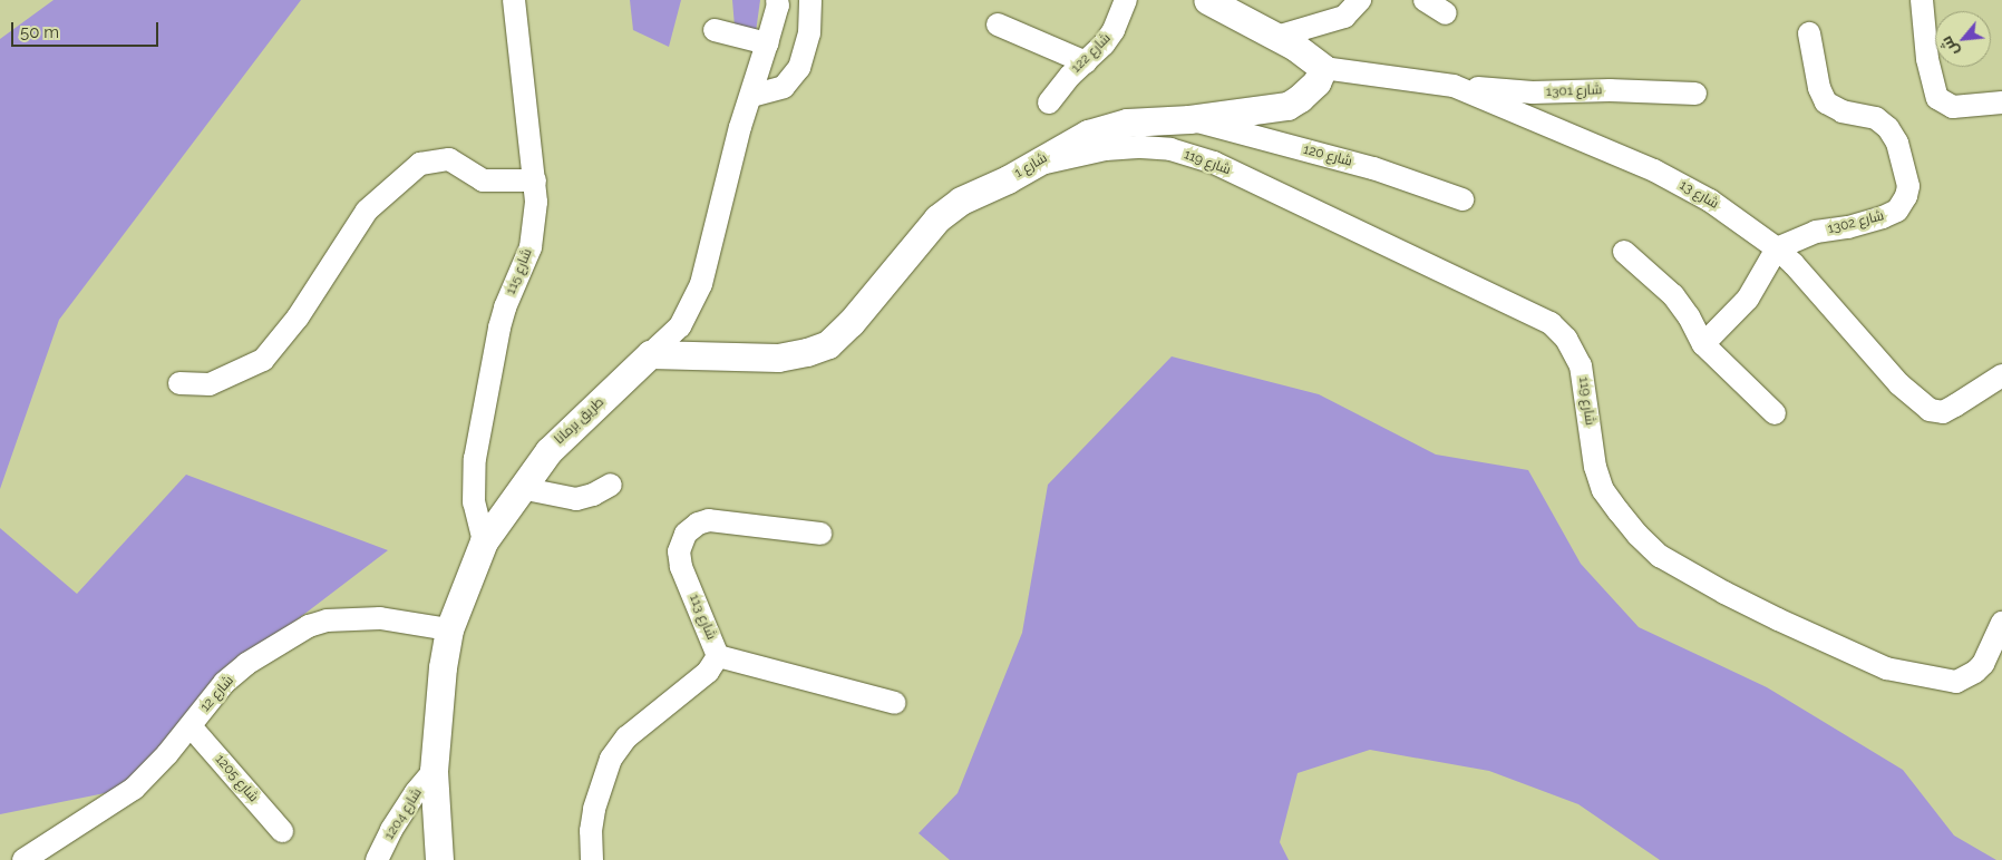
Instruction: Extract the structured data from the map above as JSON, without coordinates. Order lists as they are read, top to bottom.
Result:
{
  "streets": {
    "street": [
      "شارع 122",
      "شارع 1301",
      "شارع 120",
      "شارع 119",
      "شارع 1",
      "شارع 13",
      "شارع 1302",
      "شارع 115",
      "طريق برمانا",
      "شارع 113",
      "شارع 12",
      "شارع 1205",
      "شارع 1204"
    ]
  },
  "crossings": [
    ["شارع 1301", "شارع 13"],
    ["شارع 120", "شارع 1"],
    ["شارع 119", "شارع 1"],
    ["شارع 1", "شارع 13"],
    ["شارع 1", "طريق برمانا"],
    ["شارع 13", "شارع 1302"],
    ["شارع 115", "طريق برمانا"],
    ["طريق برمانا", "شارع 12"],
    ["طريق برمانا", "شارع 1204"],
    ["شارع 12", "شارع 1205"]
  ],
  "scale_bar": "50 m",
  "north": "bottom left"
}
